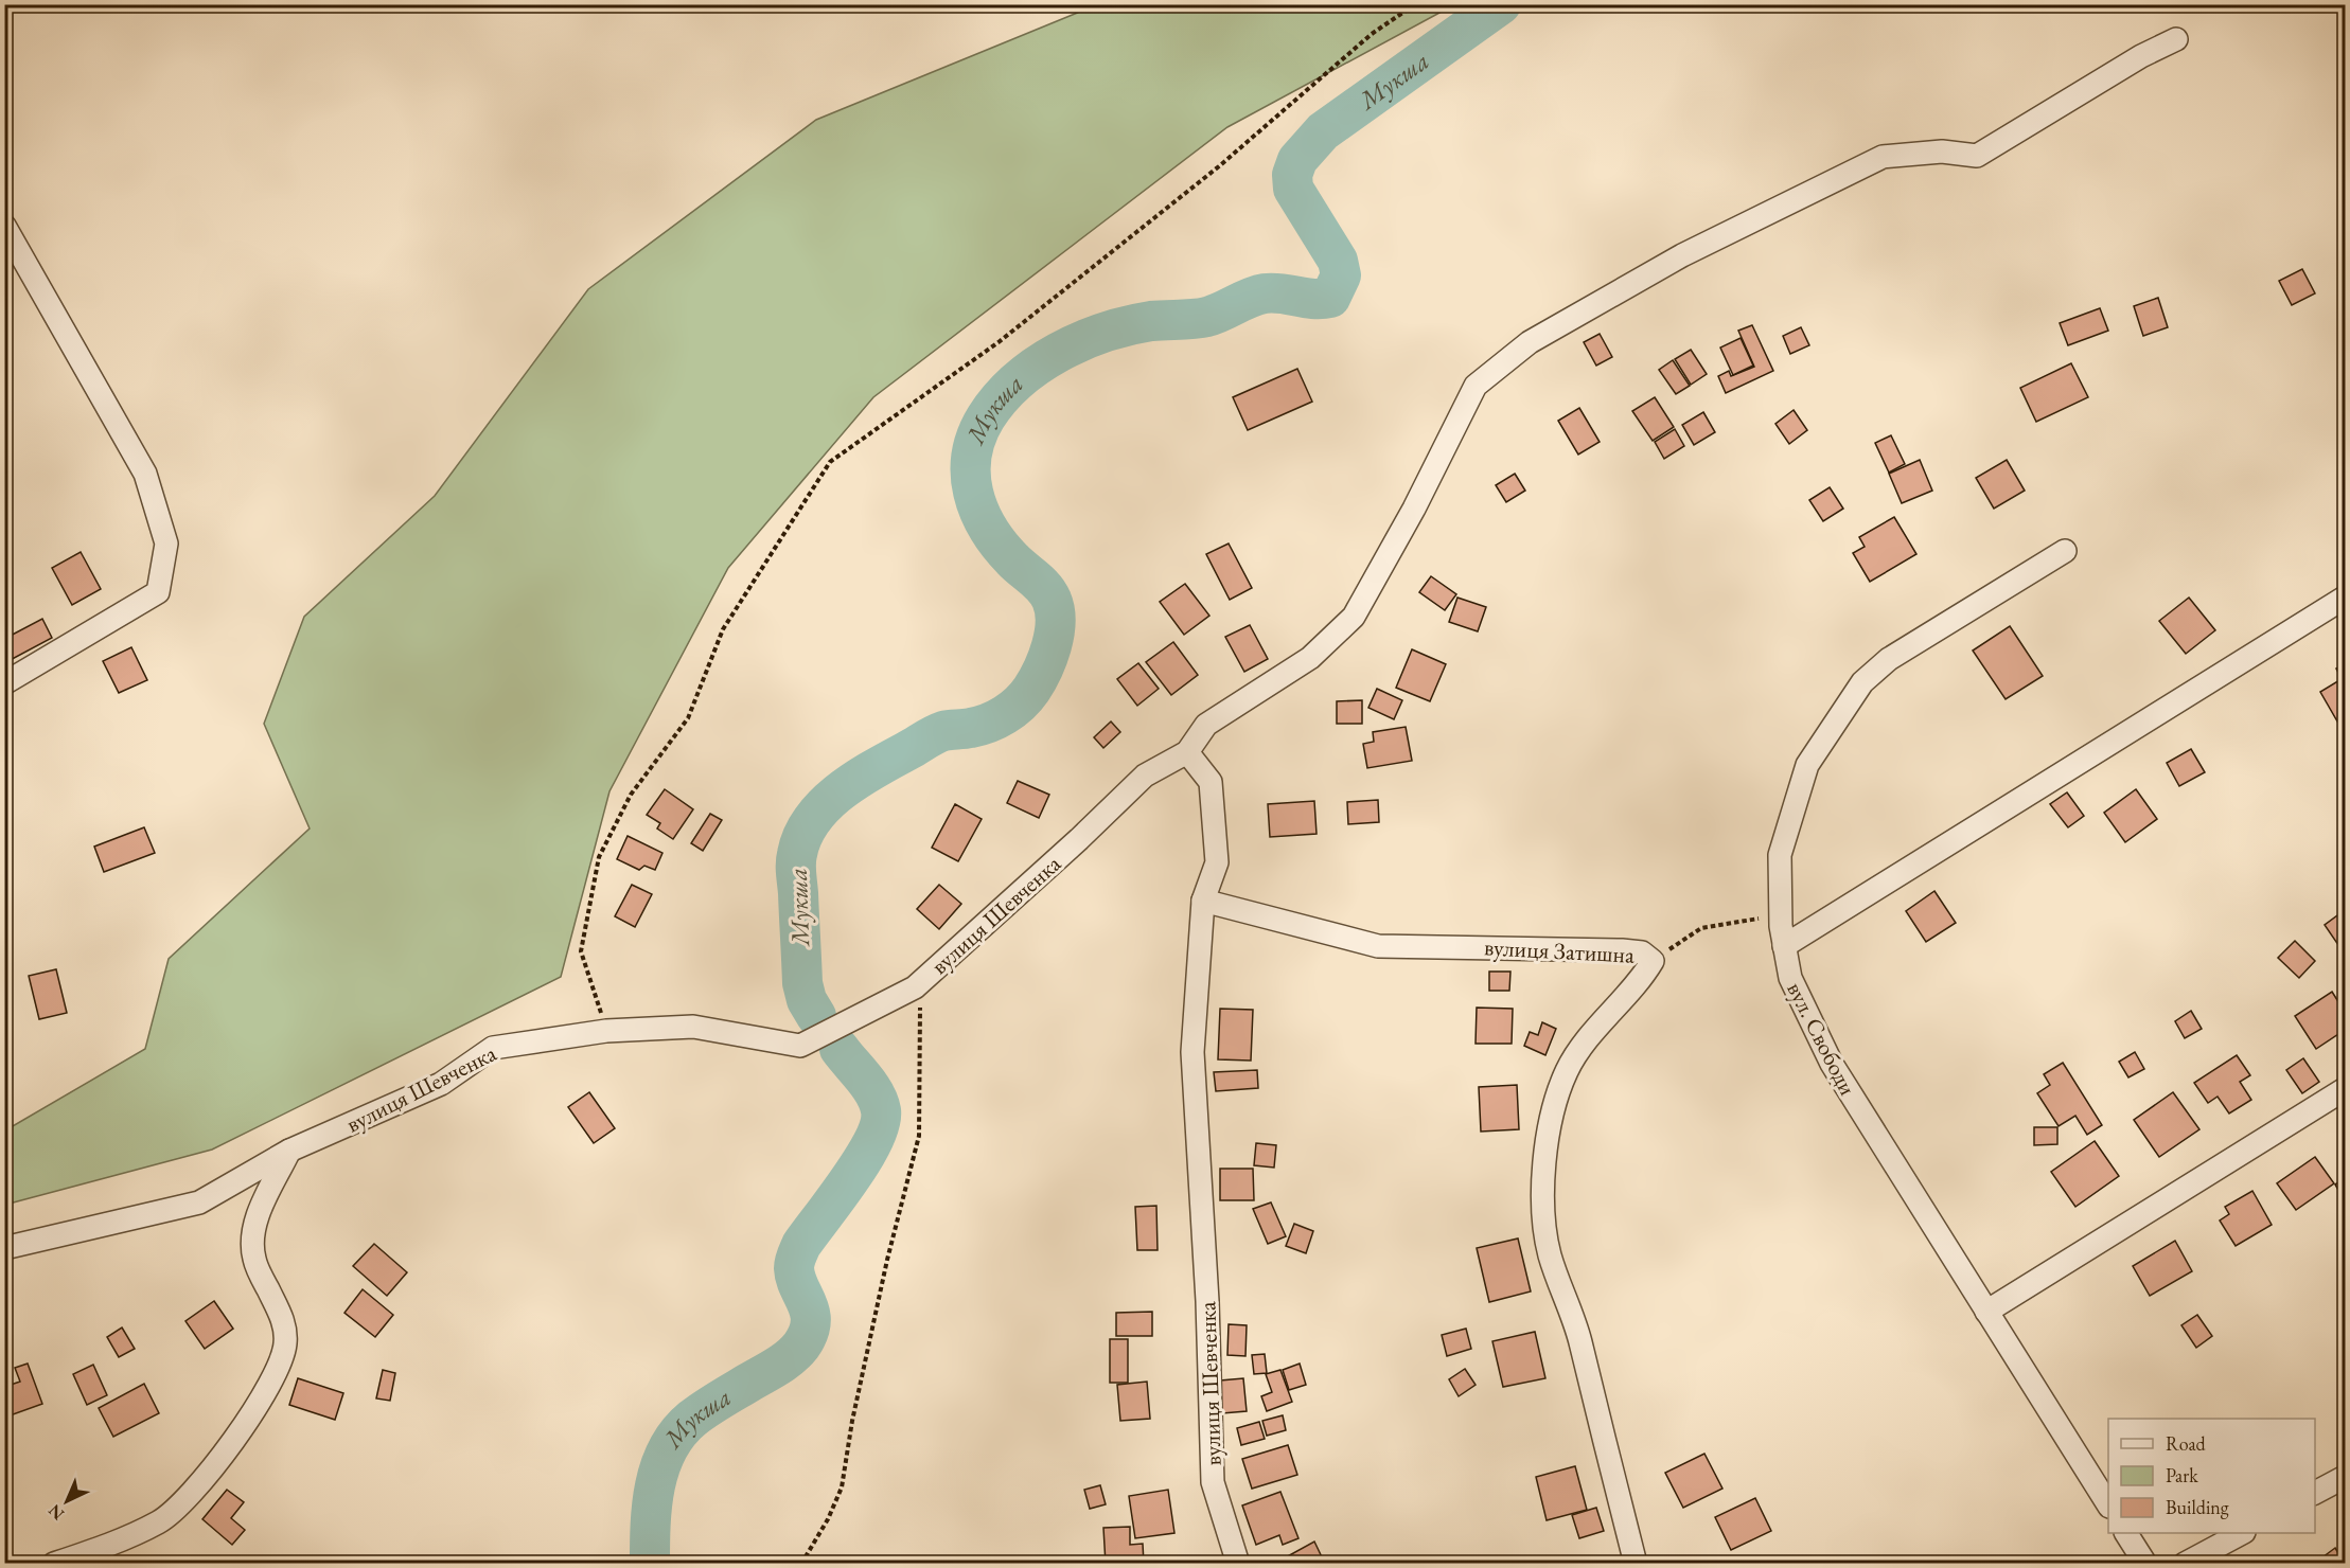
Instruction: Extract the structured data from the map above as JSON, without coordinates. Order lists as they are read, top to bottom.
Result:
{
  "streets": {
    "street": ["вулиця Шевченка", "вулиця Затишна", "вул. Свободи"]
  },
  "crossings": [
    ["вулиця Шевченка", "вулиця Затишна"]
  ],
  "water": ["Мукша"],
  "legend": ["Road", "Park", "Building"],
  "north": "bottom left"
}
